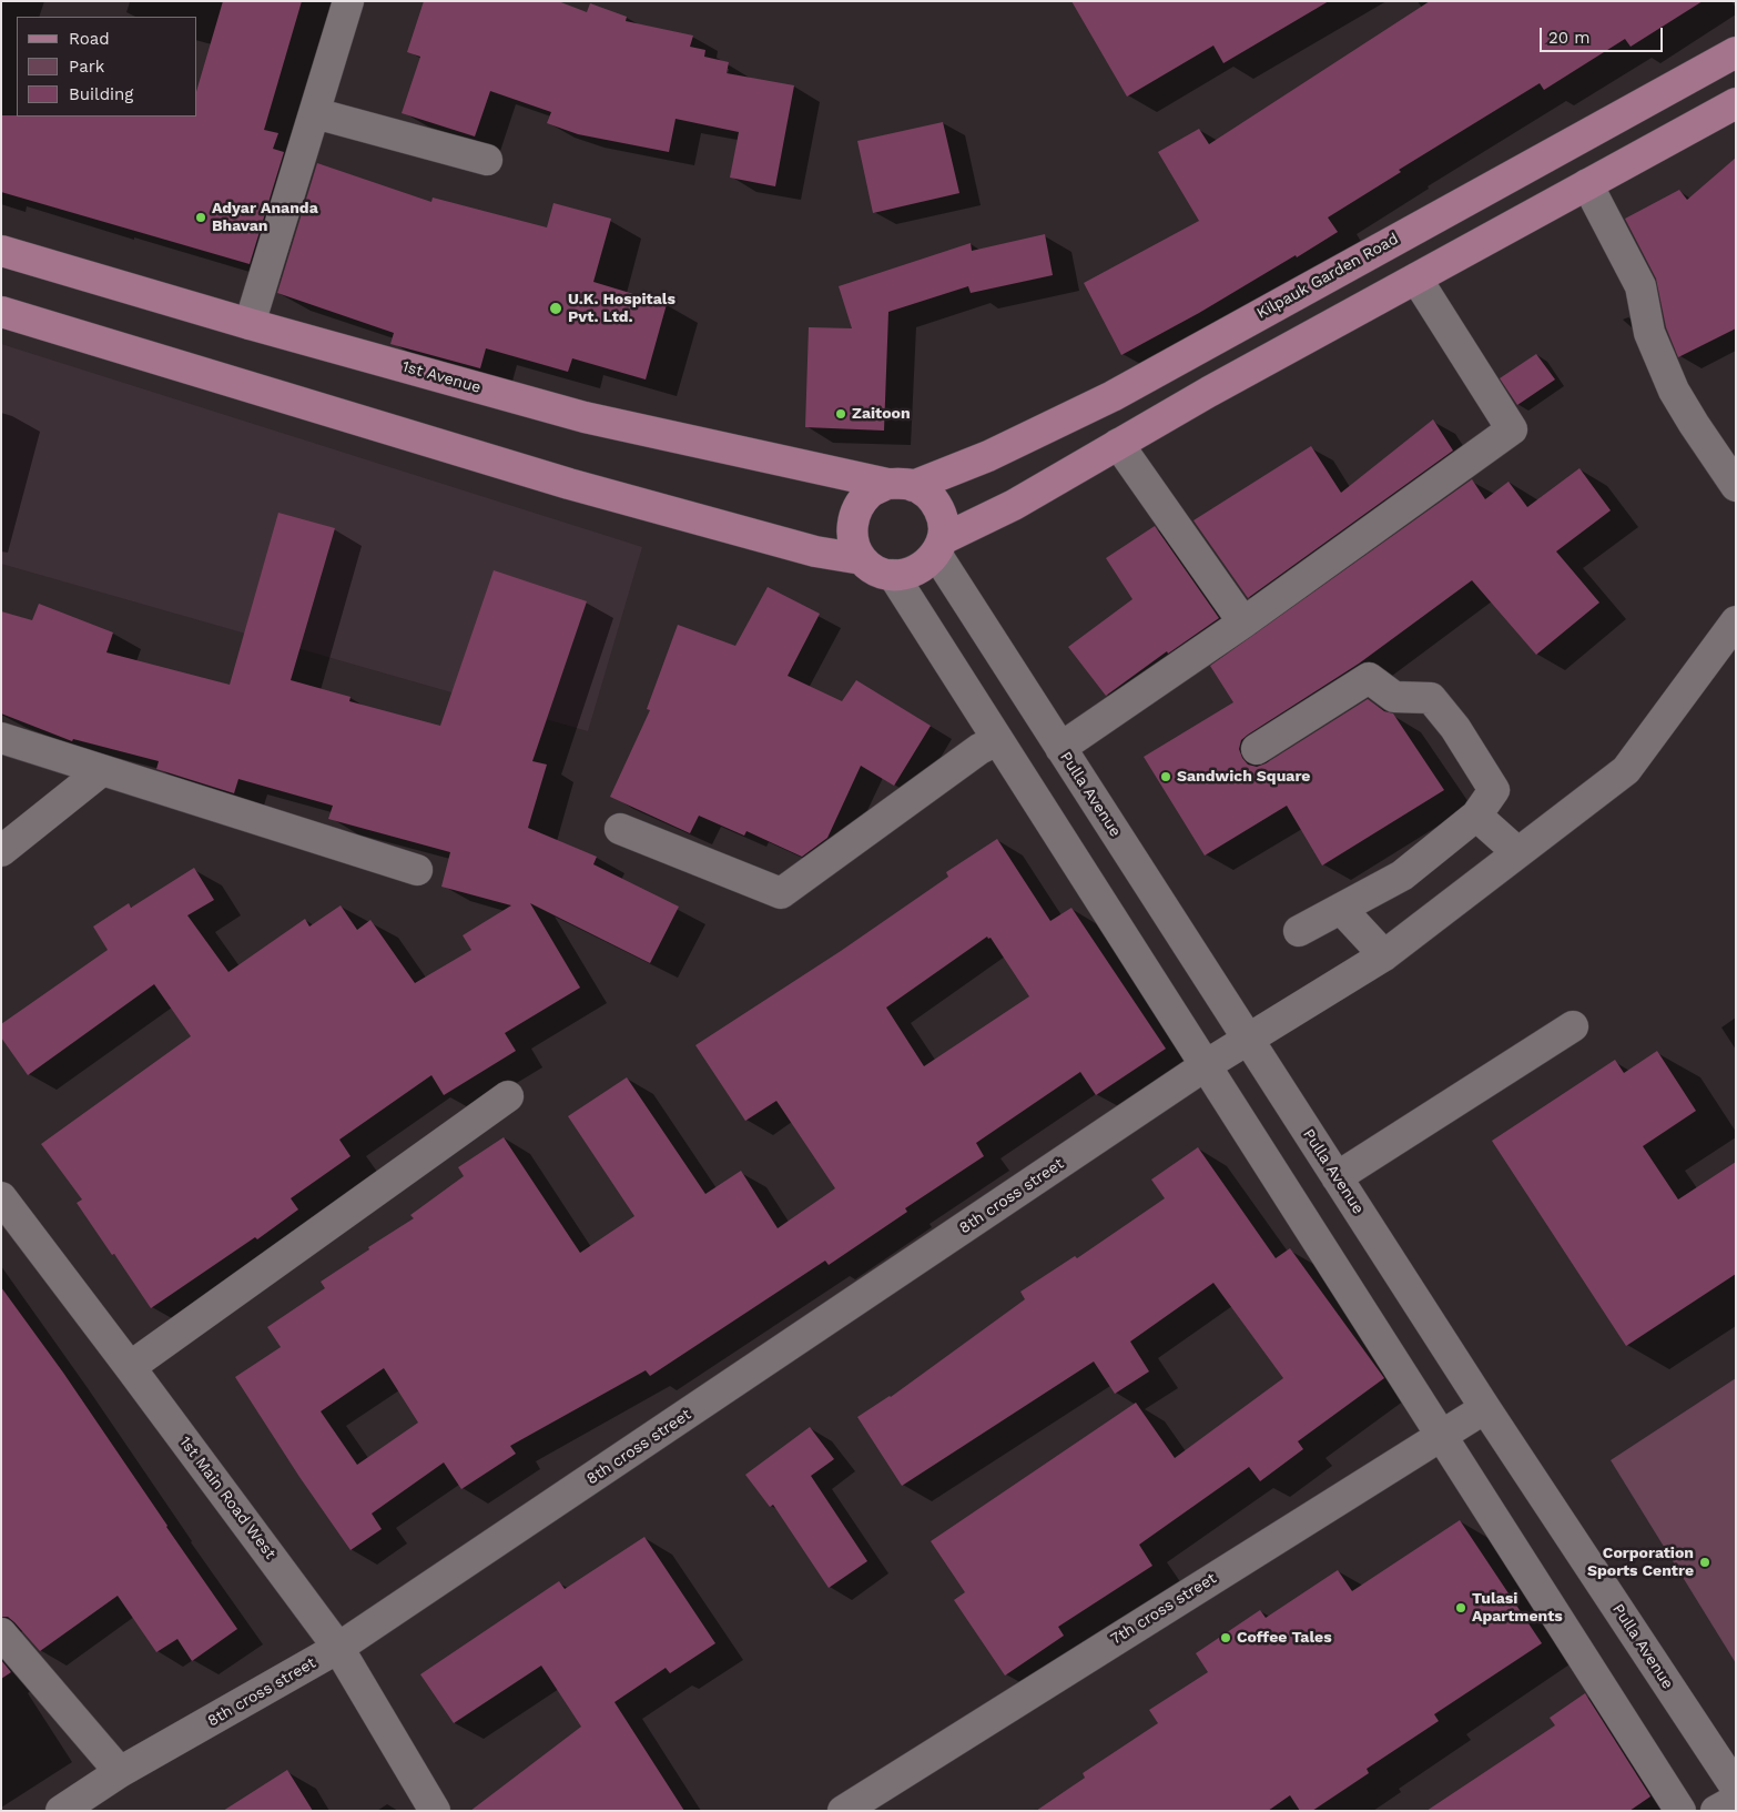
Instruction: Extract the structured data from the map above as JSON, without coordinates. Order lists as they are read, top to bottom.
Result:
{
  "streets": {
    "main road": ["Kilpauk Garden Road", "1st Avenue"],
    "street": [
      "Pulla Avenue",
      "8th cross street",
      "1st Main Road West",
      "7th cross street"
    ]
  },
  "crossings": [
    ["Kilpauk Garden Road", "1st Avenue"],
    ["Kilpauk Garden Road", "Pulla Avenue"],
    ["1st Avenue", "Pulla Avenue"],
    ["Pulla Avenue", "8th cross street"],
    ["Pulla Avenue", "7th cross street"],
    ["8th cross street", "1st Main Road West"]
  ],
  "places": [
    "Adyar Ananda Bhavan",
    "U.K. Hospitals Pvt. Ltd.",
    "Zaitoon",
    "Sandwich Square",
    "Corporation Sports Centre",
    "Tulasi Apartments",
    "Coffee Tales"
  ],
  "legend": ["Road", "Park", "Building"],
  "scale_bar": "20 m"
}
